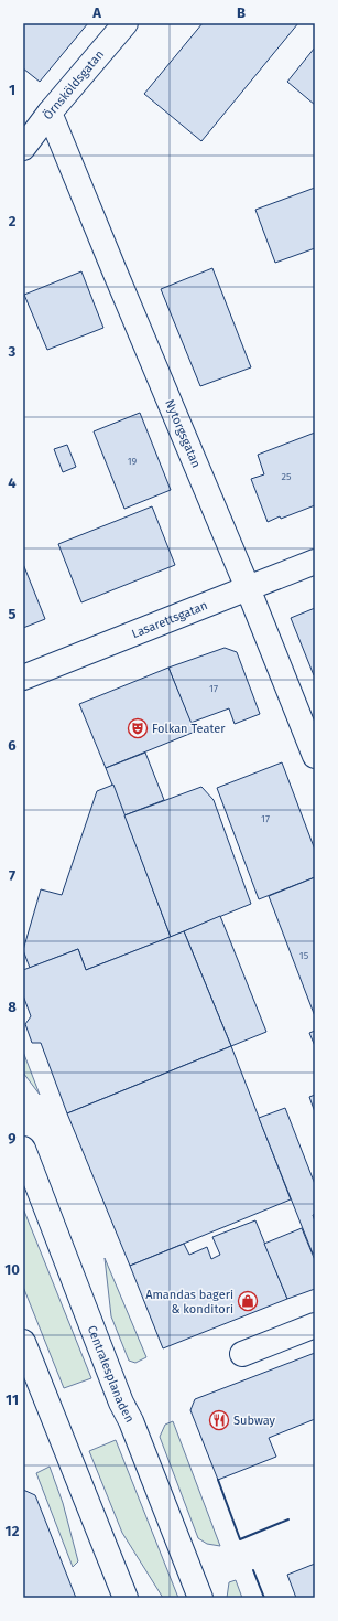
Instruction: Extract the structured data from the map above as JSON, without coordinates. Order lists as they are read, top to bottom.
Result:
{
  "streets": {
    "main road": [
      "Örnsköldsgatan",
      "Nytorgsgatan",
      "Lasarettsgatan",
      "Centralesplanaden"
    ]
  },
  "crossings": [
    ["Örnsköldsgatan", "Nytorgsgatan"],
    ["Nytorgsgatan", "Lasarettsgatan"]
  ],
  "places": {
    "theatre": ["Folkan Teater"],
    "shop": ["Amandas bageri & konditori"],
    "restaurant": ["Subway"]
  },
  "house_numbers": [
    "19",
    "25",
    "17",
    "17",
    "15"
  ],
  "grid": {
    "columns": ["A", "B"],
    "rows": [
      "1",
      "2",
      "3",
      "4",
      "5",
      "6",
      "7",
      "8",
      "9",
      "10",
      "11",
      "12"
    ]
  }
}
